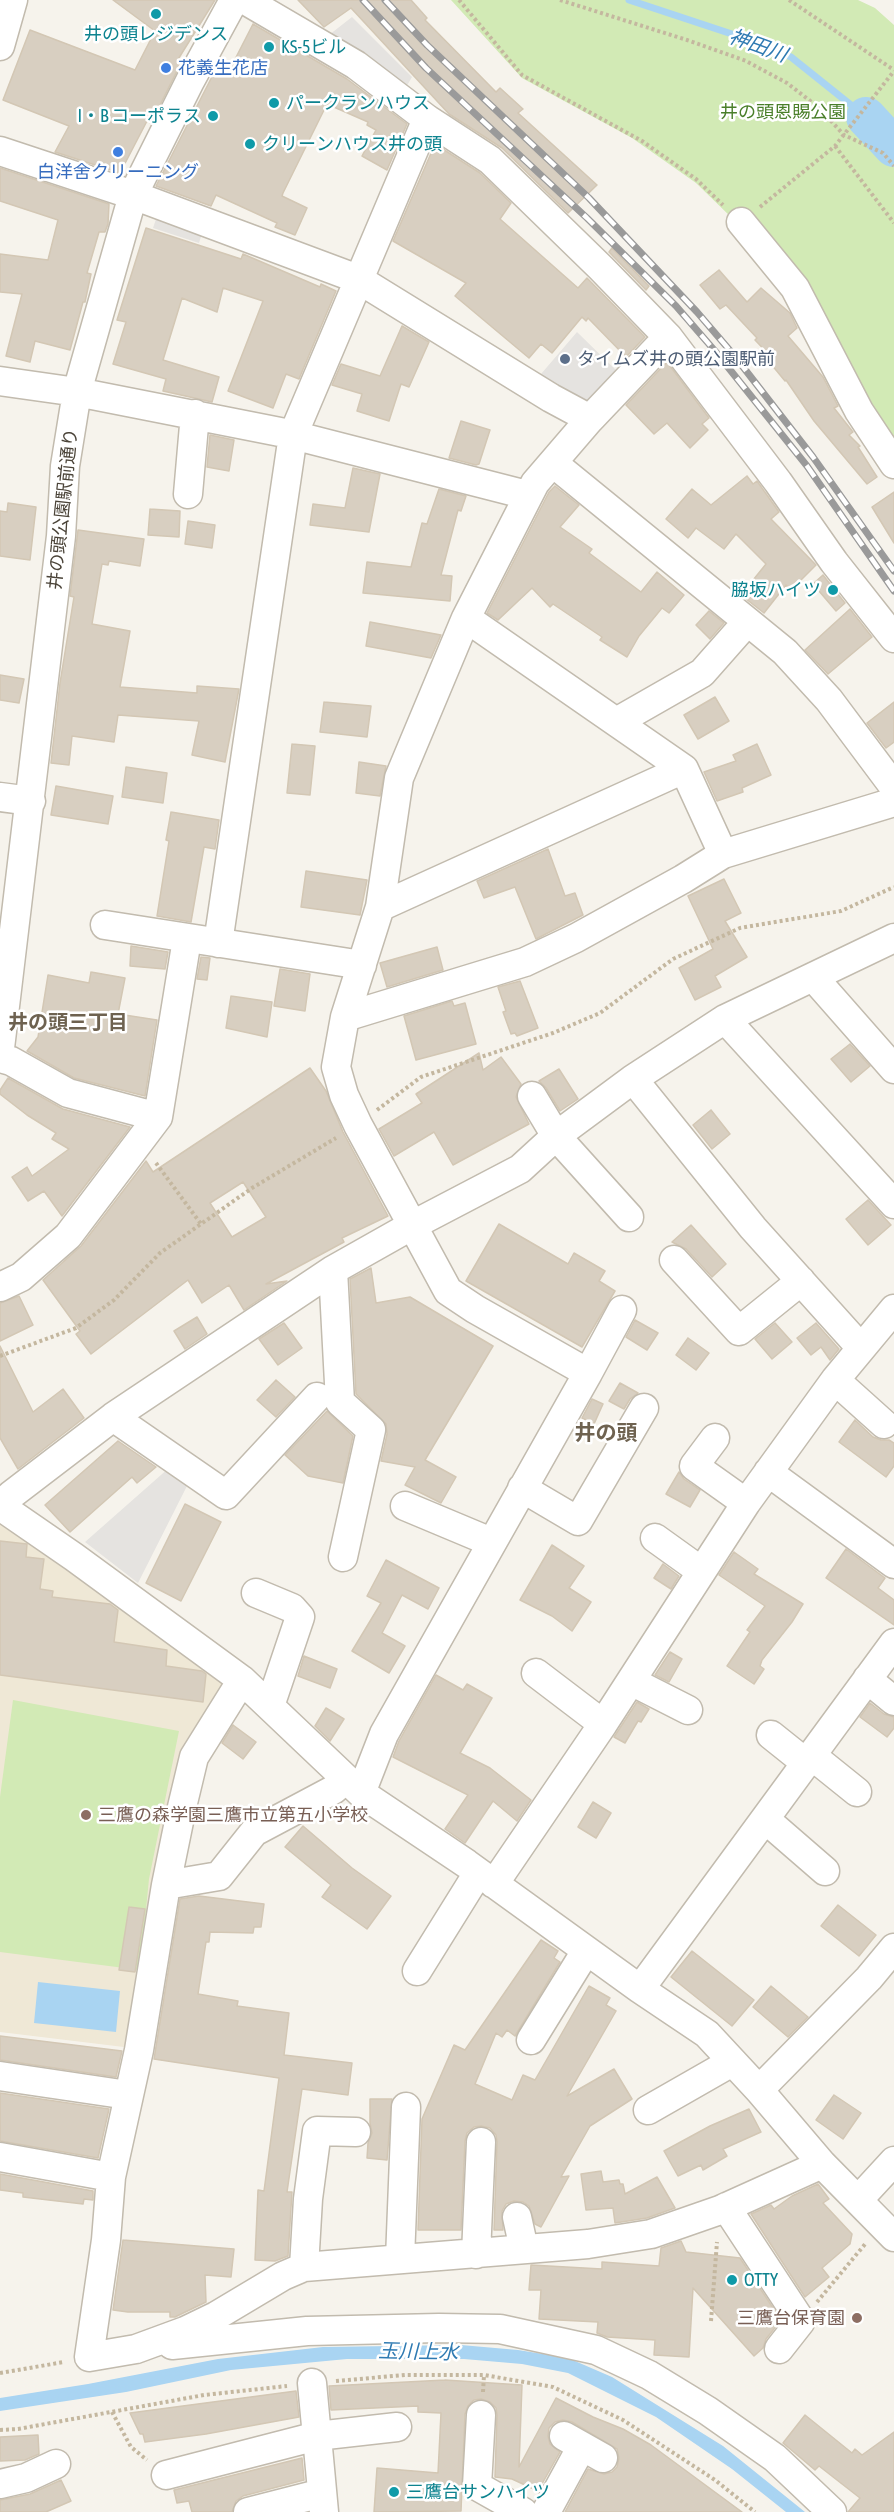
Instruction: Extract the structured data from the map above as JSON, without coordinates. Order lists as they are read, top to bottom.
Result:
{
  "streets": {
    "street": ["井の頭公園駅前通り"]
  },
  "districts": ["井の頭三丁目", "井の頭"],
  "water": ["神田川", "玉川上水"],
  "parks": ["井の頭恩賜公園"],
  "places": [
    "井の頭レジデンス",
    "KS-5ビル",
    "花義生花店",
    "パークランハウス",
    "I・B コーポラス",
    "クリーンハウス井の頭",
    "白洋舍クリーニング",
    "タイムズ井の頭公園駅前",
    "脇坂ハイツ",
    "三鷹の森学園三鷹市立第五小学校",
    "OTTY",
    "三鷹台保育園",
    "三鷹台サンハイツ"
  ]
}
